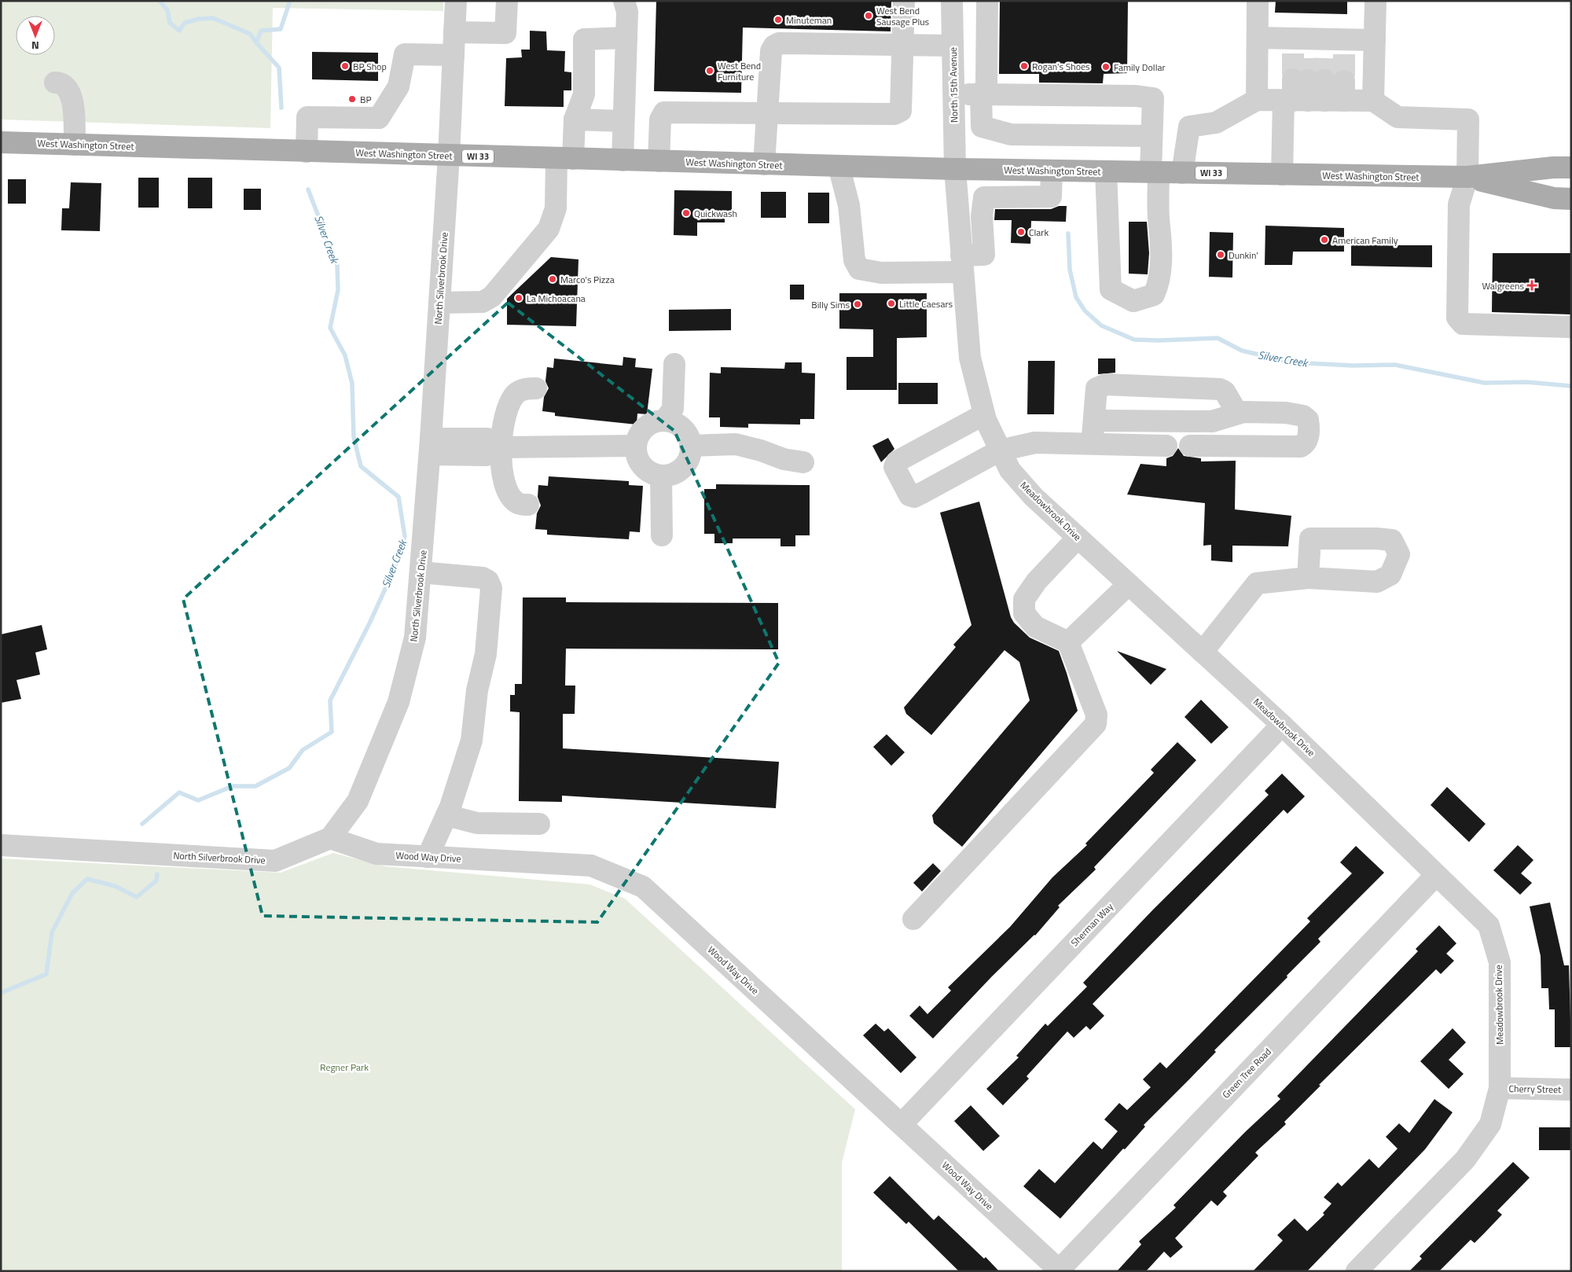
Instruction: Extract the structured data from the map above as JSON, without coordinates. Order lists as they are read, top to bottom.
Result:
{
  "streets": {
    "main road": ["West Washington Street", "WI 33"],
    "street": [
      "North 15th Avenue",
      "North Silverbrook Drive",
      "Meadowbrook Drive",
      "Wood Way Drive",
      "Sherman Way",
      "Green Tree Road",
      "Cherry Street"
    ]
  },
  "crossings": [
    ["North 15th Avenue", "West Washington Street"],
    ["North 15th Avenue", "Meadowbrook Drive"],
    ["West Washington Street", "North Silverbrook Drive"],
    ["West Washington Street", "Meadowbrook Drive"],
    ["North Silverbrook Drive", "Wood Way Drive"],
    ["Meadowbrook Drive", "Sherman Way"],
    ["Meadowbrook Drive", "Green Tree Road"],
    ["Meadowbrook Drive", "Cherry Street"],
    ["Wood Way Drive", "Sherman Way"],
    ["Wood Way Drive", "Green Tree Road"]
  ],
  "water": ["Silver Creek"],
  "parks": ["Regner Park"],
  "places": {
    "other": [
      "West Bend Sausage Plus",
      "Minuteman",
      "BP Shop",
      "Rogan's Shoes",
      "Family Dollar",
      "West Bend Furniture",
      "BP",
      "Quickwash",
      "Clark",
      "American Family",
      "Dunkin'",
      "Marco's Pizza",
      "La Michoacana",
      "Little Caesars",
      "Billy Sims"
    ],
    "health": ["Walgreens"]
  },
  "north": "bottom"
}
